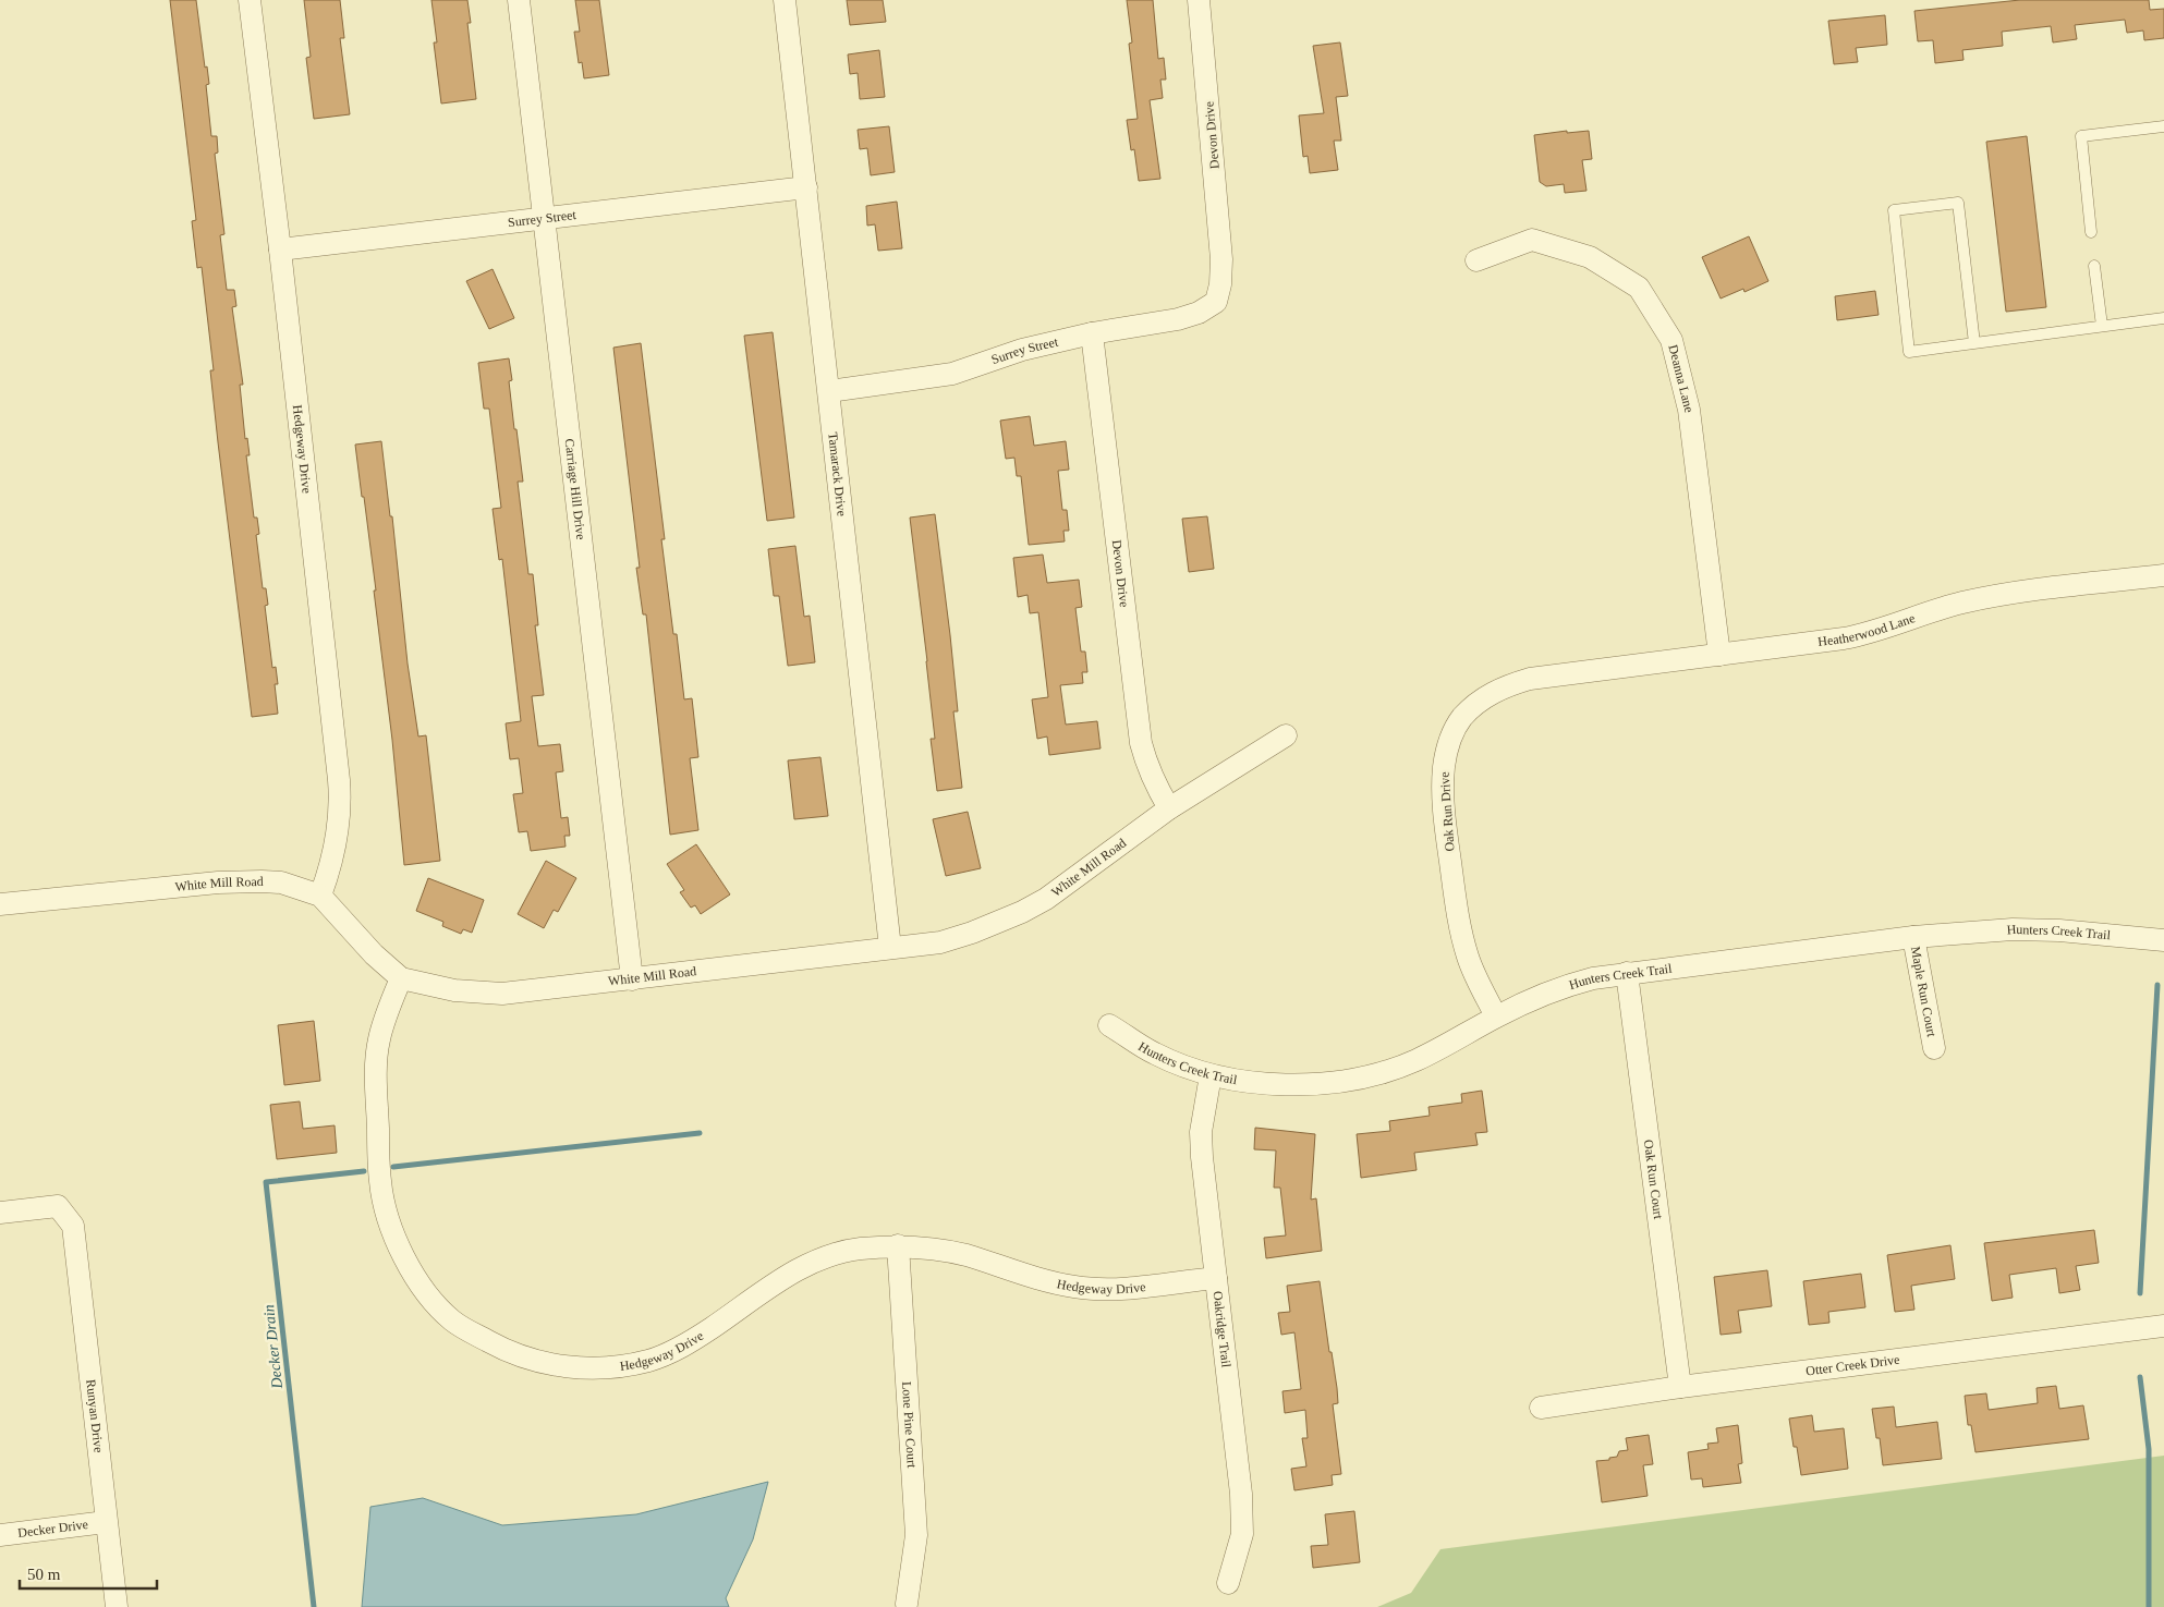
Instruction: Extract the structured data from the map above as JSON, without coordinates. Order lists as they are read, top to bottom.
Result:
{
  "streets": {
    "street": [
      "Devon Drive",
      "Surrey Street",
      "Deanna Lane",
      "Hedgeway Drive",
      "Tamarack Drive",
      "Carriage Hill Drive",
      "Heatherwood Lane",
      "Oak Run Drive",
      "White Mill Road",
      "Hunters Creek Trail",
      "Maple Run Court",
      "Oak Run Court",
      "Oakridge Trail",
      "Otter Creek Drive",
      "Runyan Drive",
      "Lone Pine Court",
      "Decker Drive"
    ]
  },
  "crossings": [
    ["Devon Drive", "Surrey Street"],
    ["Devon Drive", "White Mill Road"],
    ["Surrey Street", "Hedgeway Drive"],
    ["Surrey Street", "Tamarack Drive"],
    ["Surrey Street", "Carriage Hill Drive"],
    ["Deanna Lane", "Heatherwood Lane"],
    ["Hedgeway Drive", "White Mill Road"],
    ["Hedgeway Drive", "Oakridge Trail"],
    ["Hedgeway Drive", "Lone Pine Court"],
    ["Tamarack Drive", "White Mill Road"],
    ["Carriage Hill Drive", "White Mill Road"],
    ["Heatherwood Lane", "Oak Run Drive"],
    ["Oak Run Drive", "Hunters Creek Trail"],
    ["Hunters Creek Trail", "Maple Run Court"],
    ["Hunters Creek Trail", "Oak Run Court"],
    ["Hunters Creek Trail", "Oakridge Trail"],
    ["Oak Run Court", "Otter Creek Drive"],
    ["Runyan Drive", "Decker Drive"]
  ],
  "water": ["Decker Drain"],
  "scale_bar": "50 m"
}
